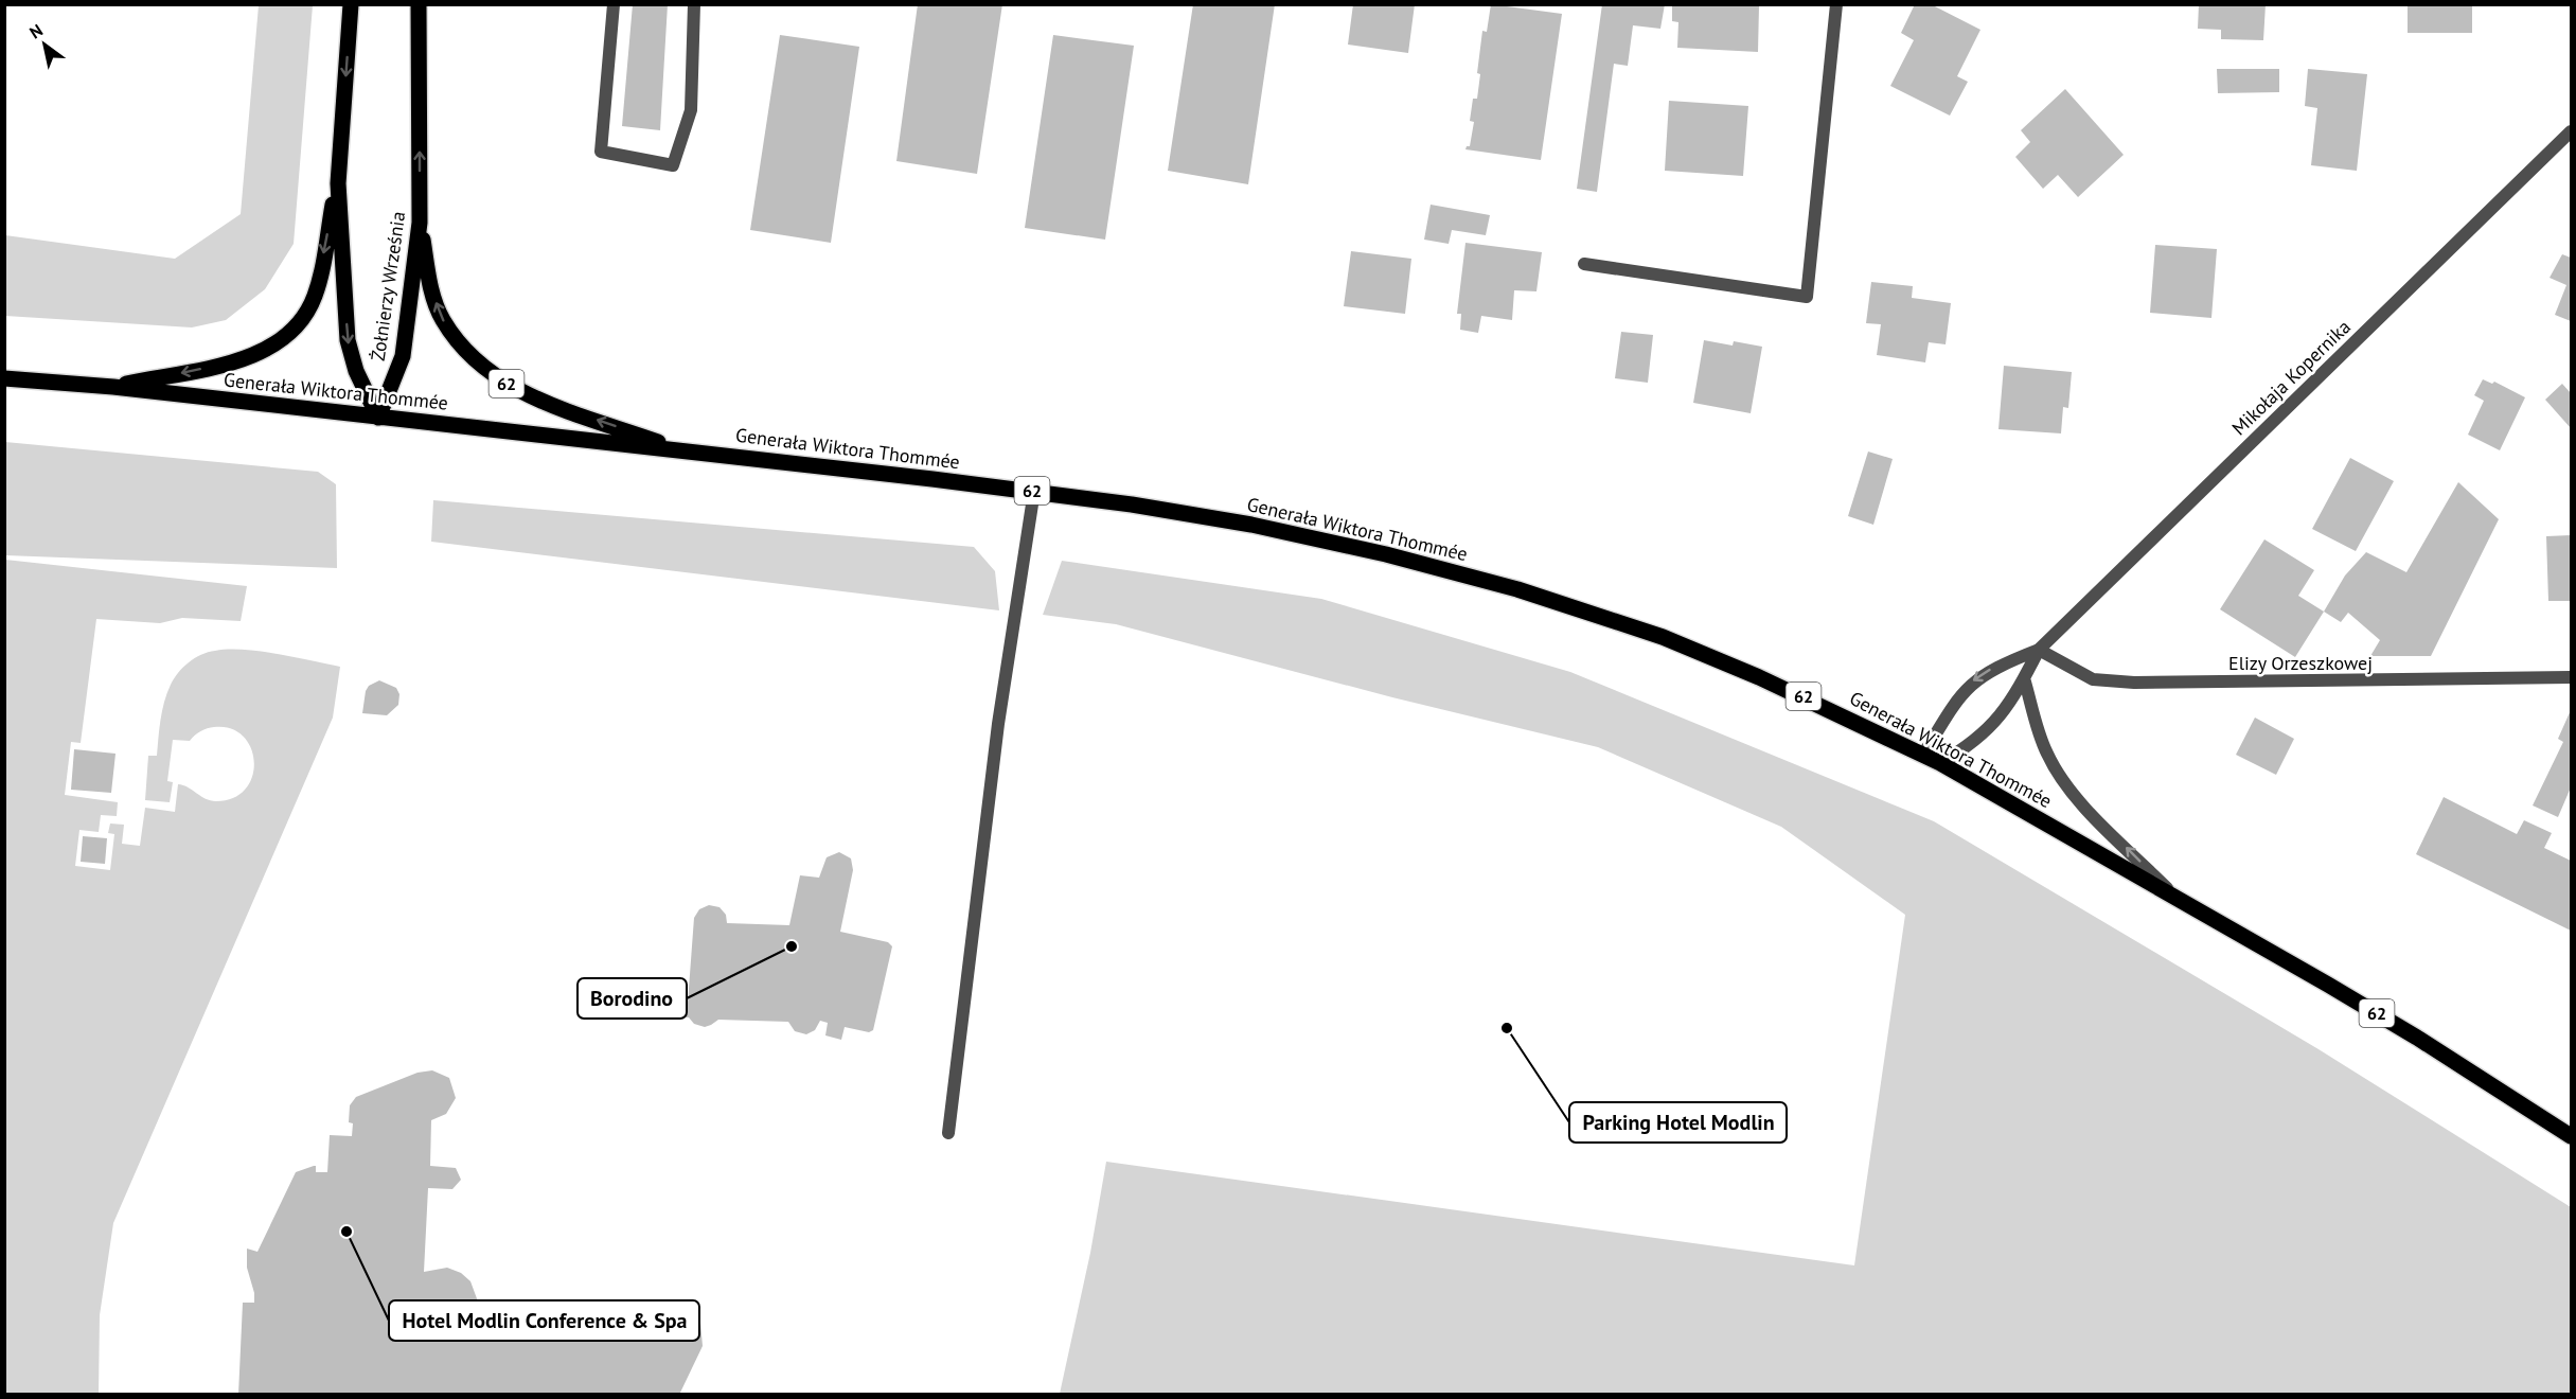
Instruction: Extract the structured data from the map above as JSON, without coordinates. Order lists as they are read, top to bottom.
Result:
{
  "streets": {
    "main road": ["Żołnierzy Września", "62", "Generała Wiktora Thommée"],
    "street": ["Mikołaja Kopernika", "Elizy Orzeszkowej"]
  },
  "crossings": [
    ["Żołnierzy Września", "62"],
    ["Żołnierzy Września", "Generała Wiktora Thommée"],
    ["Mikołaja Kopernika", "Generała Wiktora Thommée"],
    ["Mikołaja Kopernika", "Elizy Orzeszkowej"],
    ["62", "Generała Wiktora Thommée"]
  ],
  "places": ["Borodino", "Parking Hotel Modlin", "Hotel Modlin Conference & Spa"],
  "north": "top left"
}
